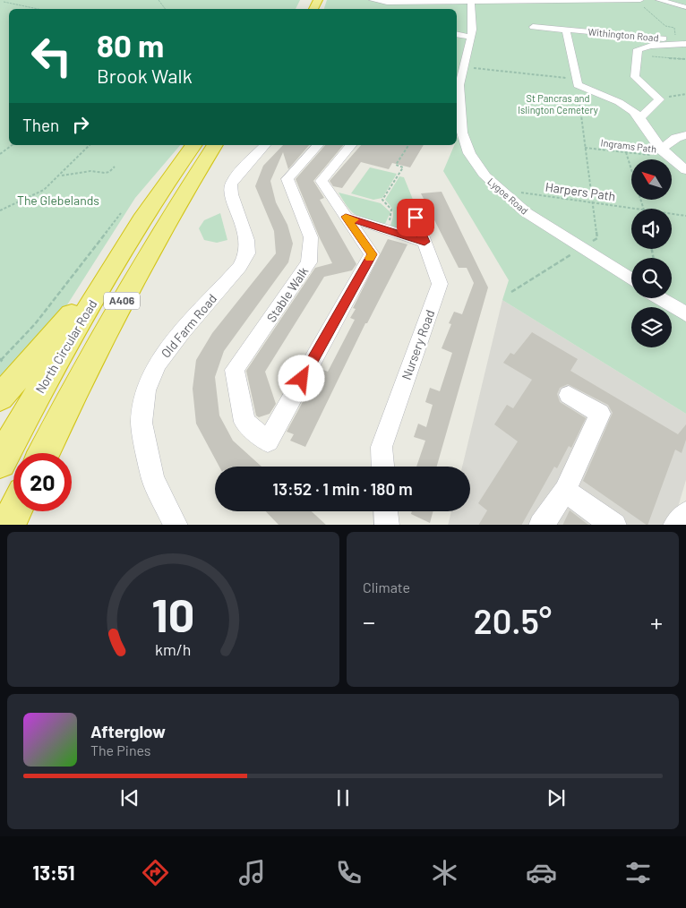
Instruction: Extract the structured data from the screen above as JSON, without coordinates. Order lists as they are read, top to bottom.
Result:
{
  "streets": {
    "highway": ["A406", "North Circular Road"],
    "street": [
      "Withington Road",
      "Lygoe Road",
      "Stable Walk",
      "Old Farm Road",
      "Nursery Road"
    ],
    "path": ["Ingrams Path", "Harpers Path"]
  },
  "crossings": [
    ["Harpers Path", "Lygoe Road"],
    ["A406", "North Circular Road"]
  ],
  "parks": ["St Pancras and Islington Cemetery", "The Glebelands"],
  "north": "top left",
  "page": {
    "turn": ["80 m", "Brook Walk"],
    "then": "Then",
    "limit": "20",
    "trip": "13:52 · 1 min · 180 m",
    "tile": "Climate",
    "heat": ["−", "20.5°", "+"],
    "song": ["Afterglow", "The Pines"],
    "tabs": "13:51",
    "gauge": ["10", "km/h"]
  }
}
